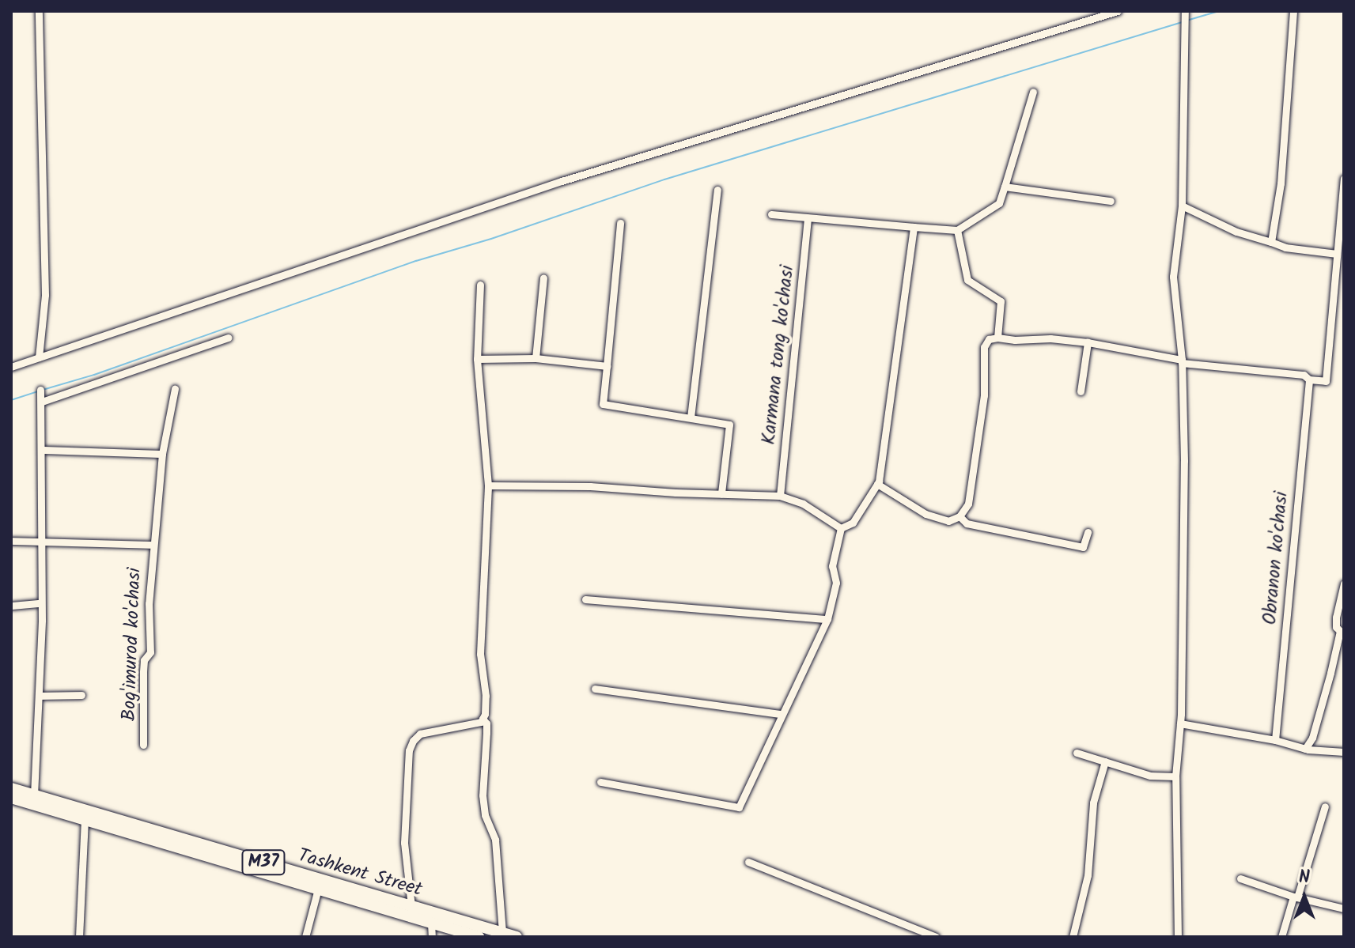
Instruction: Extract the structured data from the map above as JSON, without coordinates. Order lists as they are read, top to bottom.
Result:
{
  "streets": {
    "highway": ["M37", "Tashkent Street"],
    "street": ["Karmana tong ko'chasi", "Obranon ko'chasi", "Bog'imurod ko'chasi"]
  },
  "north": "top"
}
